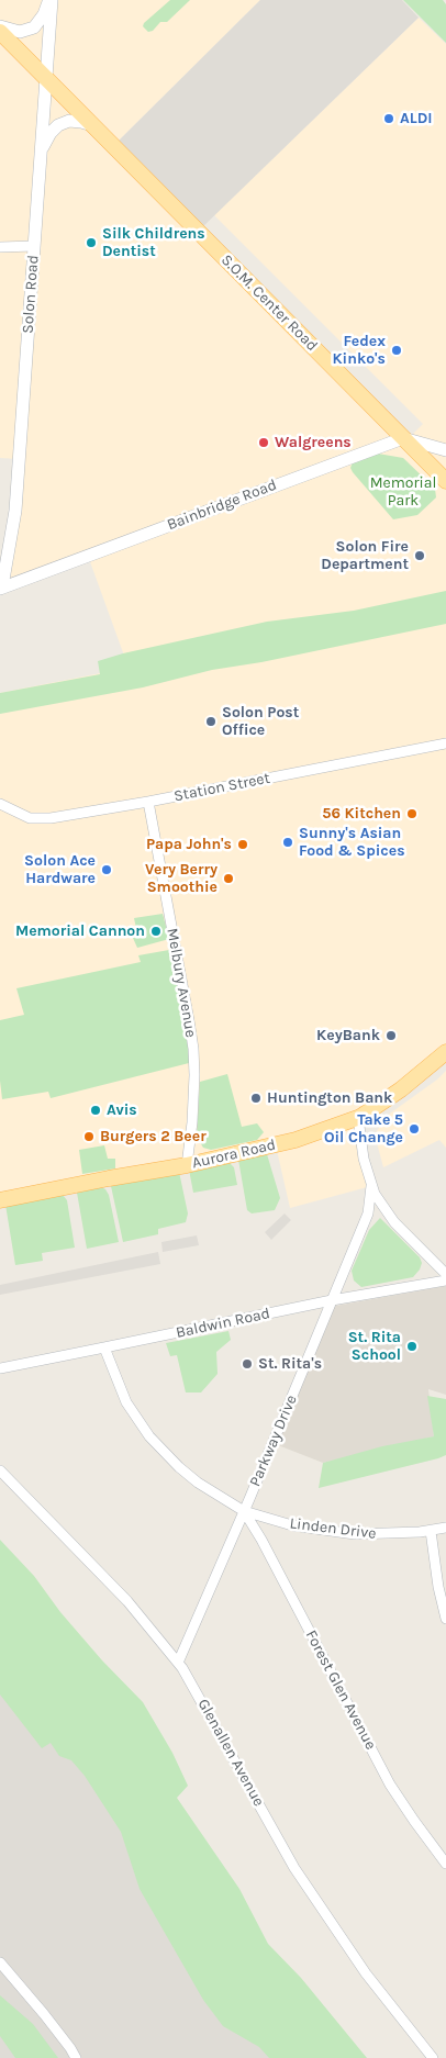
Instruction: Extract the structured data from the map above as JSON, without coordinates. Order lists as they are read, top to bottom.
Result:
{
  "streets": {
    "main road": ["S.O.M. Center Road", "Aurora Road"],
    "street": [
      "Solon Road",
      "Bainbridge Road",
      "Station Street",
      "Melbury Avenue",
      "Baldwin Road",
      "Parkway Drive",
      "Linden Drive",
      "Forest Glen Avenue",
      "Glenallen Avenue"
    ]
  },
  "crossings": [
    ["Solon Road", "S.O.M. Center Road"],
    ["Solon Road", "Bainbridge Road"],
    ["S.O.M. Center Road", "Bainbridge Road"],
    ["Station Street", "Melbury Avenue"],
    ["Melbury Avenue", "Aurora Road"],
    ["Baldwin Road", "Parkway Drive"],
    ["Baldwin Road", "Linden Drive"],
    ["Parkway Drive", "Linden Drive"],
    ["Parkway Drive", "Forest Glen Avenue"],
    ["Parkway Drive", "Glenallen Avenue"],
    ["Linden Drive", "Forest Glen Avenue"]
  ],
  "parks": ["Memorial Park"],
  "places": [
    "ALDI",
    "Silk Childrens Dentist",
    "Fedex Kinko's",
    "Walgreens",
    "Solon Fire Department",
    "Solon Post Office",
    "56 Kitchen",
    "Sunny's Asian Food & Spices",
    "Papa John's",
    "Solon Ace Hardware",
    "Very Berry Smoothie",
    "Memorial Cannon",
    "KeyBank",
    "Huntington Bank",
    "Avis",
    "Take 5 Oil Change",
    "Burgers 2 Beer",
    "St. Rita School",
    "St. Rita's"
  ]
}
